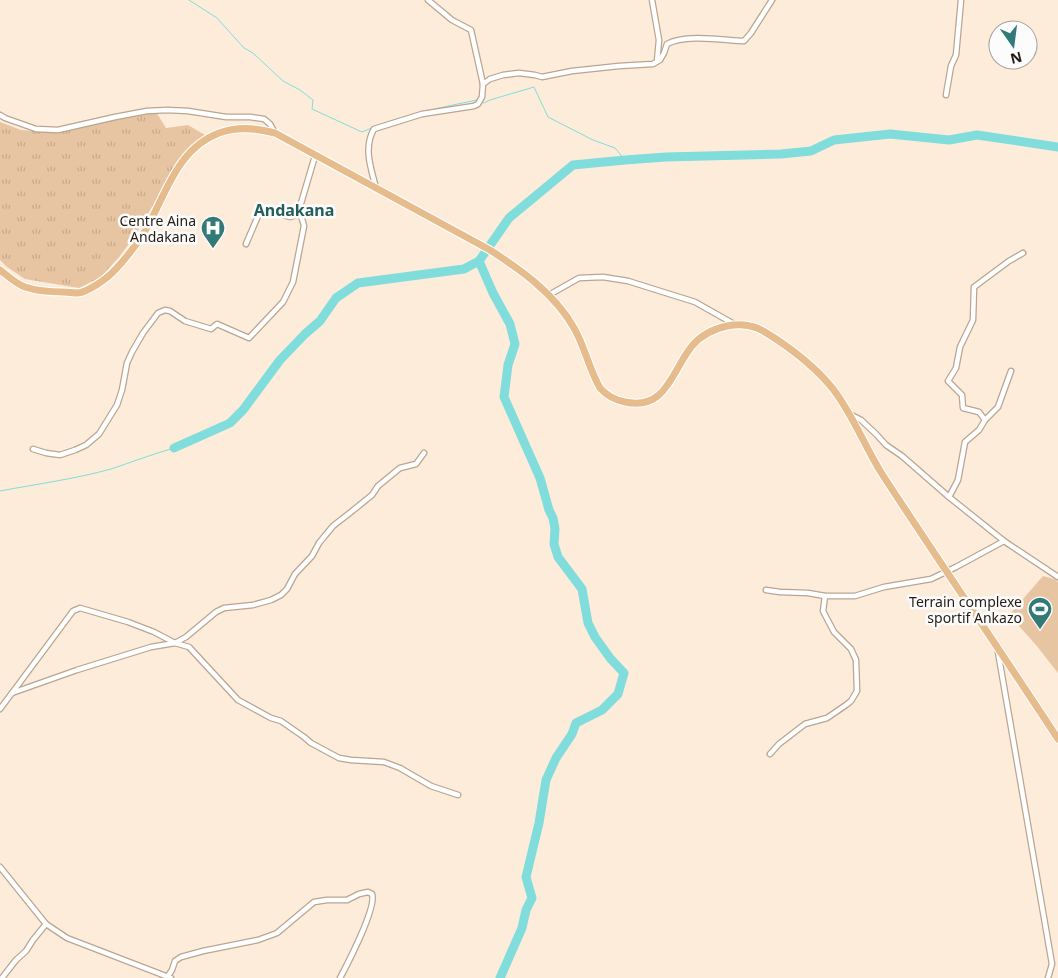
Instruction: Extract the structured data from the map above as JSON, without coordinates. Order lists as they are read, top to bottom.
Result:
{
  "districts": ["Andakana"],
  "places": {
    "hospital": ["Centre Aina Andakana"],
    "sports": ["Terrain complexe sportif Ankazo"]
  },
  "north": "bottom"
}
